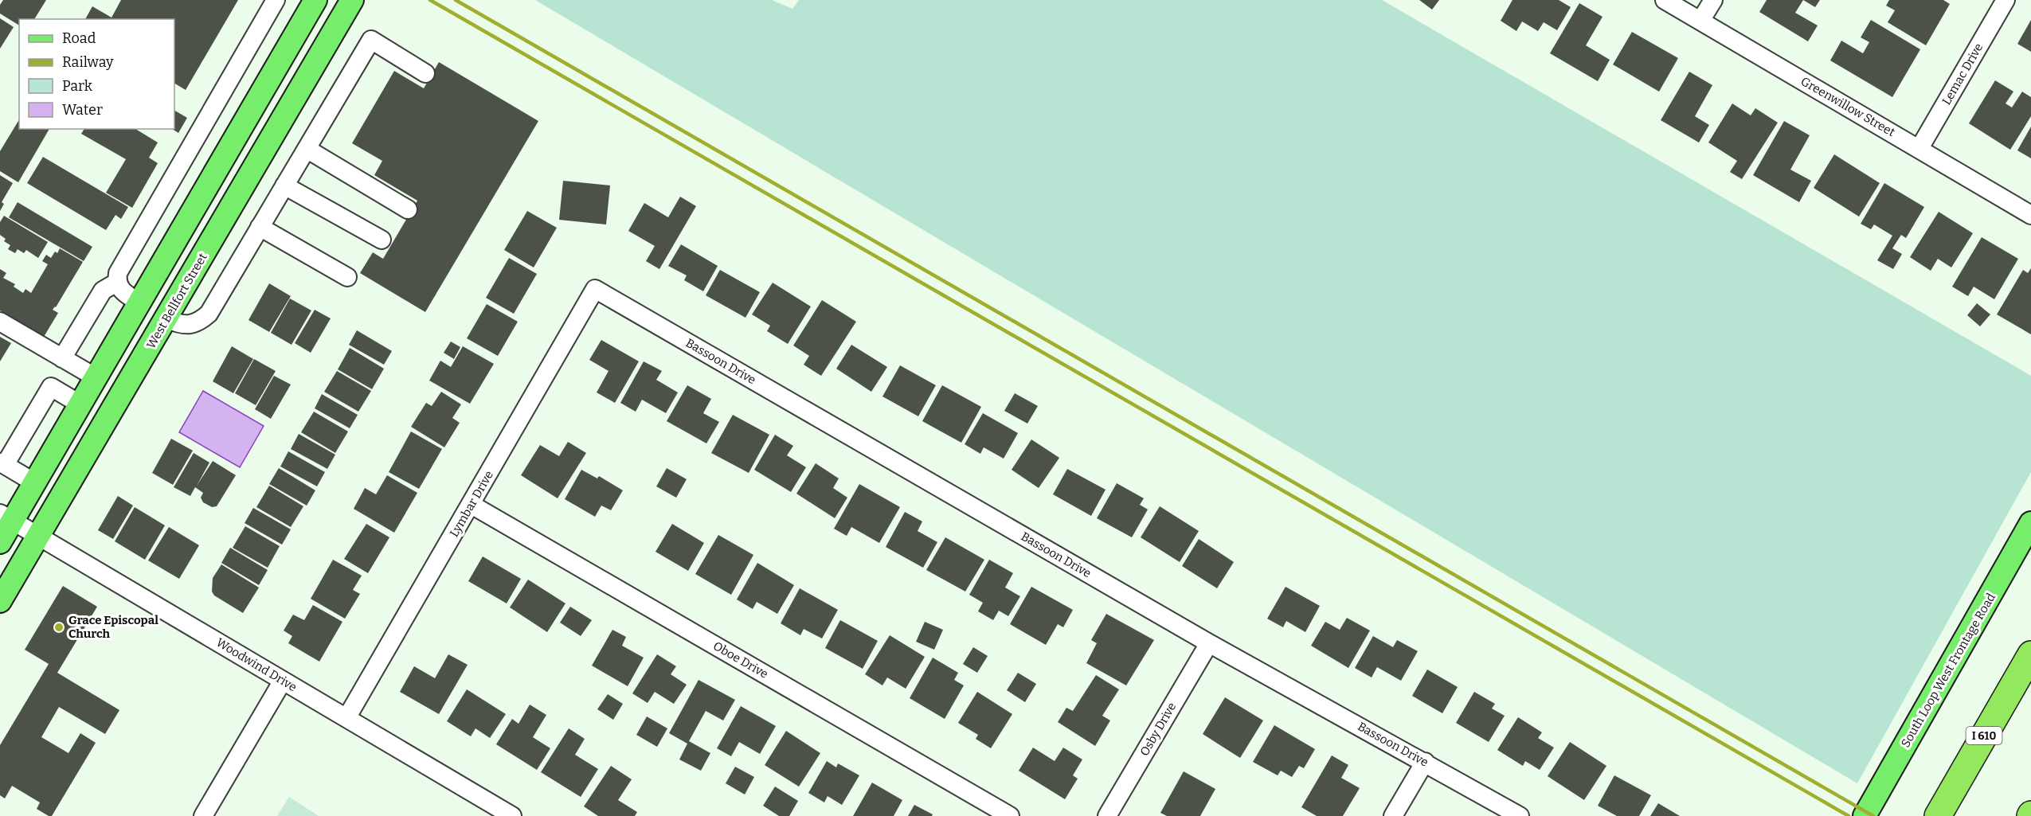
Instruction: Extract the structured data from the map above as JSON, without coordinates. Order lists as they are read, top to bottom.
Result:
{
  "streets": {
    "highway": ["I 610"],
    "main road": ["West Bellfort Street", "South Loop West Frontage Road"],
    "street": [
      "Lemac Drive",
      "Greenwillow Street",
      "Bassoon Drive",
      "Lymbar Drive",
      "Oboe Drive",
      "Woodwind Drive",
      "Osby Drive"
    ]
  },
  "crossings": [
    ["Lemac Drive", "Greenwillow Street"],
    ["West Bellfort Street", "Woodwind Drive"],
    ["Bassoon Drive", "Lymbar Drive"],
    ["Bassoon Drive", "Osby Drive"],
    ["Lymbar Drive", "Oboe Drive"],
    ["Lymbar Drive", "Woodwind Drive"]
  ],
  "places": ["Grace Episcopal Church"],
  "legend": [
    "Road",
    "Railway",
    "Park",
    "Water"
  ]
}
